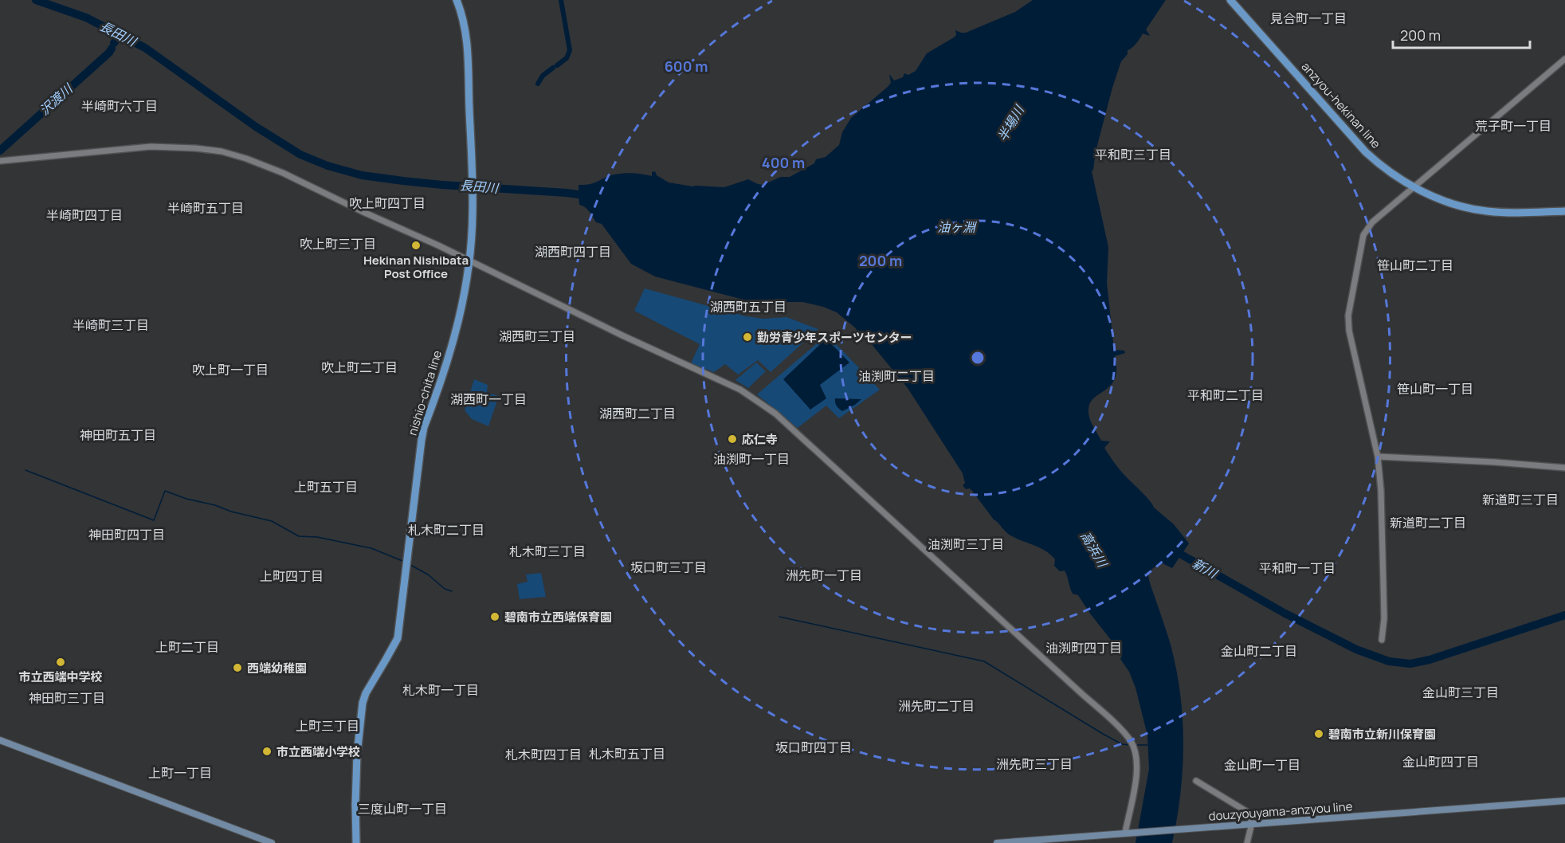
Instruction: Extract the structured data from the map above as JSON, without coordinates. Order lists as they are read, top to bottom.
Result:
{
  "streets": {
    "main road": ["anzyou-hekinan line", "nishio-chita line", "douzyouyama-anzyou line"]
  },
  "districts": [
    "見合町一丁目",
    "半崎町六丁目",
    "荒子町一丁目",
    "平和町三丁目",
    "吹上町四丁目",
    "半崎町五丁目",
    "半崎町四丁目",
    "吹上町三丁目",
    "湖西町四丁目",
    "笹山町二丁目",
    "湖西町五丁目",
    "半崎町三丁目",
    "湖西町三丁目",
    "吹上町二丁目",
    "吹上町一丁目",
    "油渕町二丁目",
    "笹山町一丁目",
    "平和町二丁目",
    "湖西町一丁目",
    "湖西町二丁目",
    "神田町五丁目",
    "油渕町一丁目",
    "上町五丁目",
    "新道町三丁目",
    "新道町二丁目",
    "札木町二丁目",
    "神田町四丁目",
    "油渕町三丁目",
    "札木町三丁目",
    "坂口町三丁目",
    "平和町一丁目",
    "洲先町一丁目",
    "上町四丁目",
    "上町二丁目",
    "油渕町四丁目",
    "金山町二丁目",
    "札木町一丁目",
    "金山町三丁目",
    "神田町三丁目",
    "洲先町二丁目",
    "上町三丁目",
    "坂口町四丁目",
    "札木町五丁目",
    "札木町四丁目",
    "金山町四丁目",
    "洲先町三丁目",
    "金山町一丁目",
    "上町一丁目",
    "三度山町一丁目"
  ],
  "water": [
    "長田川",
    "沢渡川",
    "半場川",
    "油ヶ淵",
    "高浜川",
    "新川"
  ],
  "places": [
    "Hekinan Nishibata Post Office",
    "勤労青少年スポーツセンター",
    "応仁寺",
    "碧南市立西端保育園",
    "市立西端中学校",
    "西端幼稚園",
    "碧南市立新川保育園",
    "市立西端小学校"
  ],
  "scale_bar": "200 m",
  "rings": ["600 m", "400 m", "200 m"]
}
